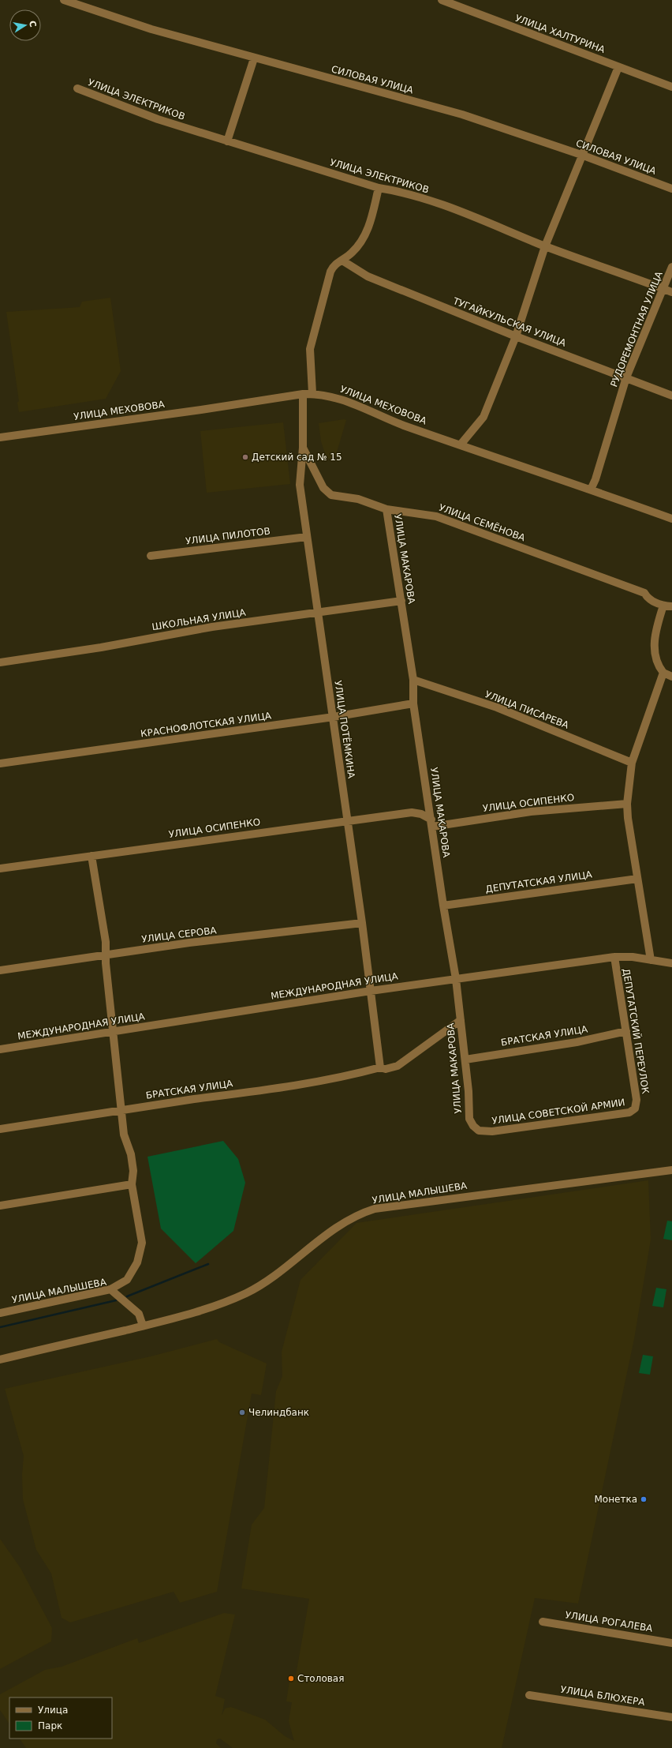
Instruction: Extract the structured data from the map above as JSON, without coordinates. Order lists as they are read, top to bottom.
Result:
{
  "streets": {
    "street": [
      "УЛИЦА ХАЛТУРИНА",
      "СИЛОВАЯ УЛИЦА",
      "УЛИЦА ЭЛЕКТРИКОВ",
      "ТУГАЙКУЛЬСКАЯ УЛИЦА",
      "РУДОРЕМОНТНАЯ УЛИЦА",
      "УЛИЦА МЕХОВОВА",
      "УЛИЦА СЕМЁНОВА",
      "УЛИЦА ПИЛОТОВ",
      "УЛИЦА МАКАРОВА",
      "ШКОЛЬНАЯ УЛИЦА",
      "УЛИЦА ПИСАРЕВА",
      "КРАСНОФЛОТСКАЯ УЛИЦА",
      "УЛИЦА ПОТЁМКИНА",
      "УЛИЦА ОСИПЕНКО",
      "ДЕПУТАТСКАЯ УЛИЦА",
      "УЛИЦА СЕРОВА",
      "МЕЖДУНАРОДНАЯ УЛИЦА",
      "ДЕПУТАТСКИЙ ПЕРЕУЛОК",
      "БРАТСКАЯ УЛИЦА",
      "УЛИЦА СОВЕТСКОЙ АРМИИ",
      "УЛИЦА МАЛЫШЕВА",
      "УЛИЦА РОГАЛЕВА",
      "УЛИЦА БЛЮХЕРА"
    ]
  },
  "crossings": [
    ["УЛИЦА ЭЛЕКТРИКОВ", "РУДОРЕМОНТНАЯ УЛИЦА"],
    ["ТУГАЙКУЛЬСКАЯ УЛИЦА", "РУДОРЕМОНТНАЯ УЛИЦА"],
    ["РУДОРЕМОНТНАЯ УЛИЦА", "УЛИЦА МЕХОВОВА"],
    ["УЛИЦА МЕХОВОВА", "УЛИЦА ПОТЁМКИНА"],
    ["УЛИЦА СЕМЁНОВА", "УЛИЦА МАКАРОВА"],
    ["УЛИЦА СЕМЁНОВА", "УЛИЦА ПОТЁМКИНА"],
    ["УЛИЦА ПИЛОТОВ", "УЛИЦА ПОТЁМКИНА"],
    ["УЛИЦА МАКАРОВА", "ШКОЛЬНАЯ УЛИЦА"],
    ["УЛИЦА МАКАРОВА", "УЛИЦА ПИСАРЕВА"],
    ["УЛИЦА МАКАРОВА", "КРАСНОФЛОТСКАЯ УЛИЦА"],
    ["УЛИЦА МАКАРОВА", "УЛИЦА ОСИПЕНКО"],
    ["УЛИЦА МАКАРОВА", "ДЕПУТАТСКАЯ УЛИЦА"],
    ["УЛИЦА МАКАРОВА", "МЕЖДУНАРОДНАЯ УЛИЦА"],
    ["УЛИЦА МАКАРОВА", "БРАТСКАЯ УЛИЦА"],
    ["УЛИЦА МАКАРОВА", "УЛИЦА СОВЕТСКОЙ АРМИИ"],
    ["ШКОЛЬНАЯ УЛИЦА", "УЛИЦА ПОТЁМКИНА"],
    ["КРАСНОФЛОТСКАЯ УЛИЦА", "УЛИЦА ПОТЁМКИНА"],
    ["УЛИЦА ПОТЁМКИНА", "УЛИЦА ОСИПЕНКО"],
    ["УЛИЦА ПОТЁМКИНА", "УЛИЦА СЕРОВА"],
    ["УЛИЦА ПОТЁМКИНА", "МЕЖДУНАРОДНАЯ УЛИЦА"],
    ["УЛИЦА ПОТЁМКИНА", "БРАТСКАЯ УЛИЦА"],
    ["МЕЖДУНАРОДНАЯ УЛИЦА", "ДЕПУТАТСКИЙ ПЕРЕУЛОК"],
    ["ДЕПУТАТСКИЙ ПЕРЕУЛОК", "БРАТСКАЯ УЛИЦА"],
    ["ДЕПУТАТСКИЙ ПЕРЕУЛОК", "УЛИЦА СОВЕТСКОЙ АРМИИ"]
  ],
  "places": [
    "Детский сад № 15",
    "Челиндбанк",
    "Монетка",
    "Столовая"
  ],
  "legend": ["Улица", "Парк"],
  "north": "right"
}
